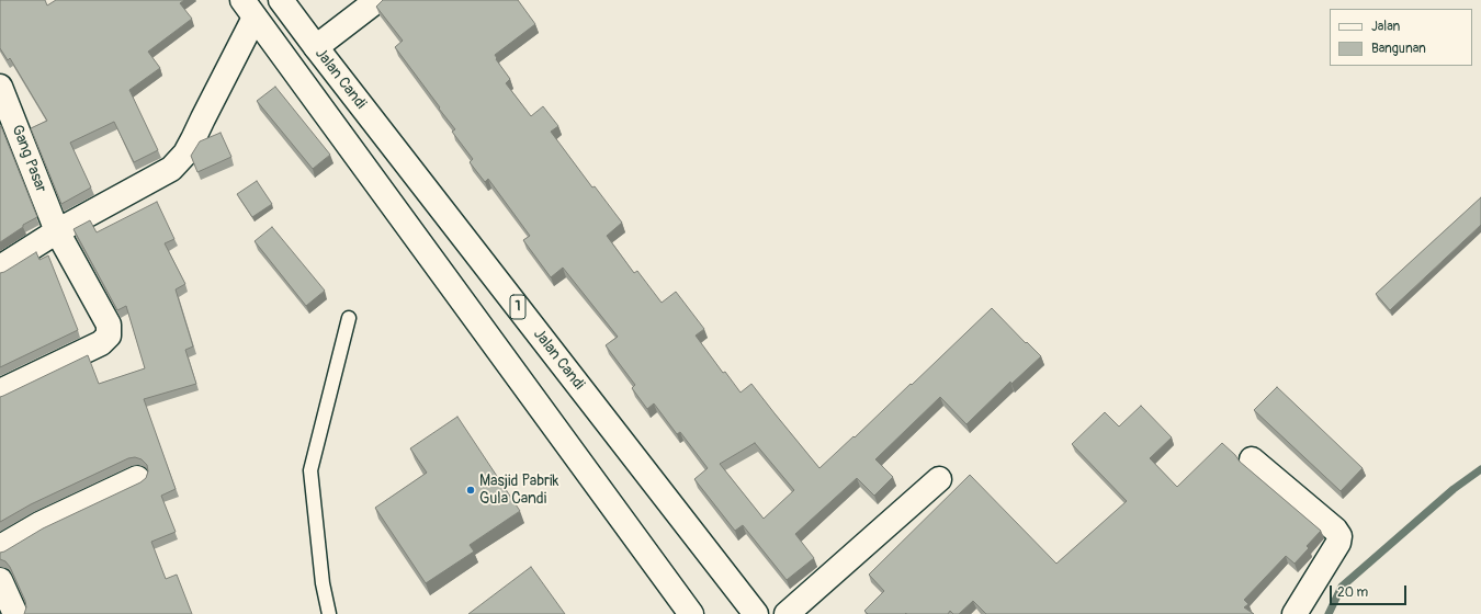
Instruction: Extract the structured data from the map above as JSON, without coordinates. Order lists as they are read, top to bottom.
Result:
{
  "streets": {
    "main road": ["Jalan Candi", "Gang Pasar", "1"]
  },
  "places": ["Masjid Pabrik Gula Candi"],
  "legend": ["Jalan", "Bangunan"],
  "scale_bar": "20 m"
}
